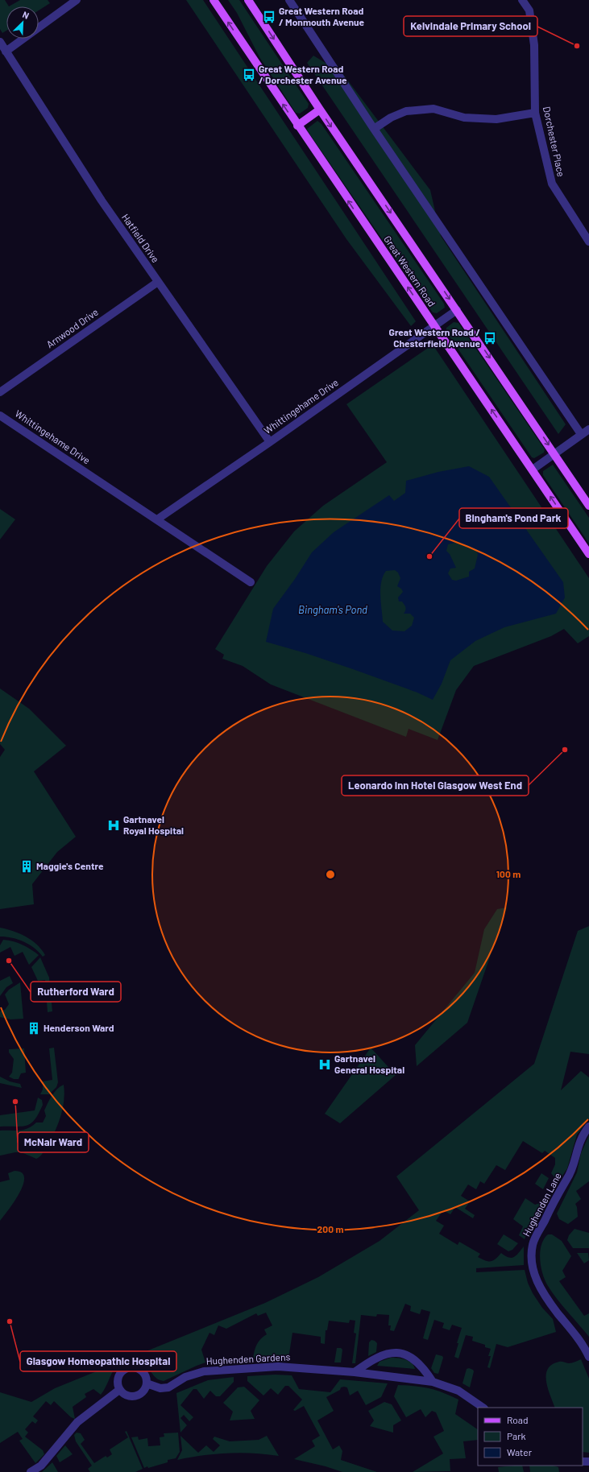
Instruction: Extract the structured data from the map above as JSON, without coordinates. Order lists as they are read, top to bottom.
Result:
{
  "streets": {
    "main road": ["Great Western Road"],
    "street": [
      "Dorchester Place",
      "Hatfield Drive",
      "Arnwood Drive",
      "Whittingehame Drive",
      "Hughenden Lane",
      "Hughenden Gardens"
    ]
  },
  "crossings": [
    ["Hatfield Drive", "Arnwood Drive"],
    ["Hatfield Drive", "Whittingehame Drive"],
    ["Great Western Road", "Whittingehame Drive"]
  ],
  "water": ["Bingham's Pond"],
  "places": {
    "bus stop": ["Great Western Road / Monmouth Avenue", "Great Western Road / Dorchester Avenue", "Great Western Road / Chesterfield Avenue"],
    "other": [
      "Kelvindale Primary School",
      "Bingham's Pond Park",
      "Leonardo Inn Hotel Glasgow West End",
      "Rutherford Ward",
      "McNair Ward",
      "Glasgow Homeopathic Hospital"
    ],
    "hospital": ["Gartnavel Royal Hospital", "Gartnavel General Hospital"],
    "building": ["Maggie's Centre", "Henderson Ward"]
  },
  "legend": ["Road", "Park", "Water"],
  "north": "top right",
  "rings": ["100 m", "200 m"]
}
